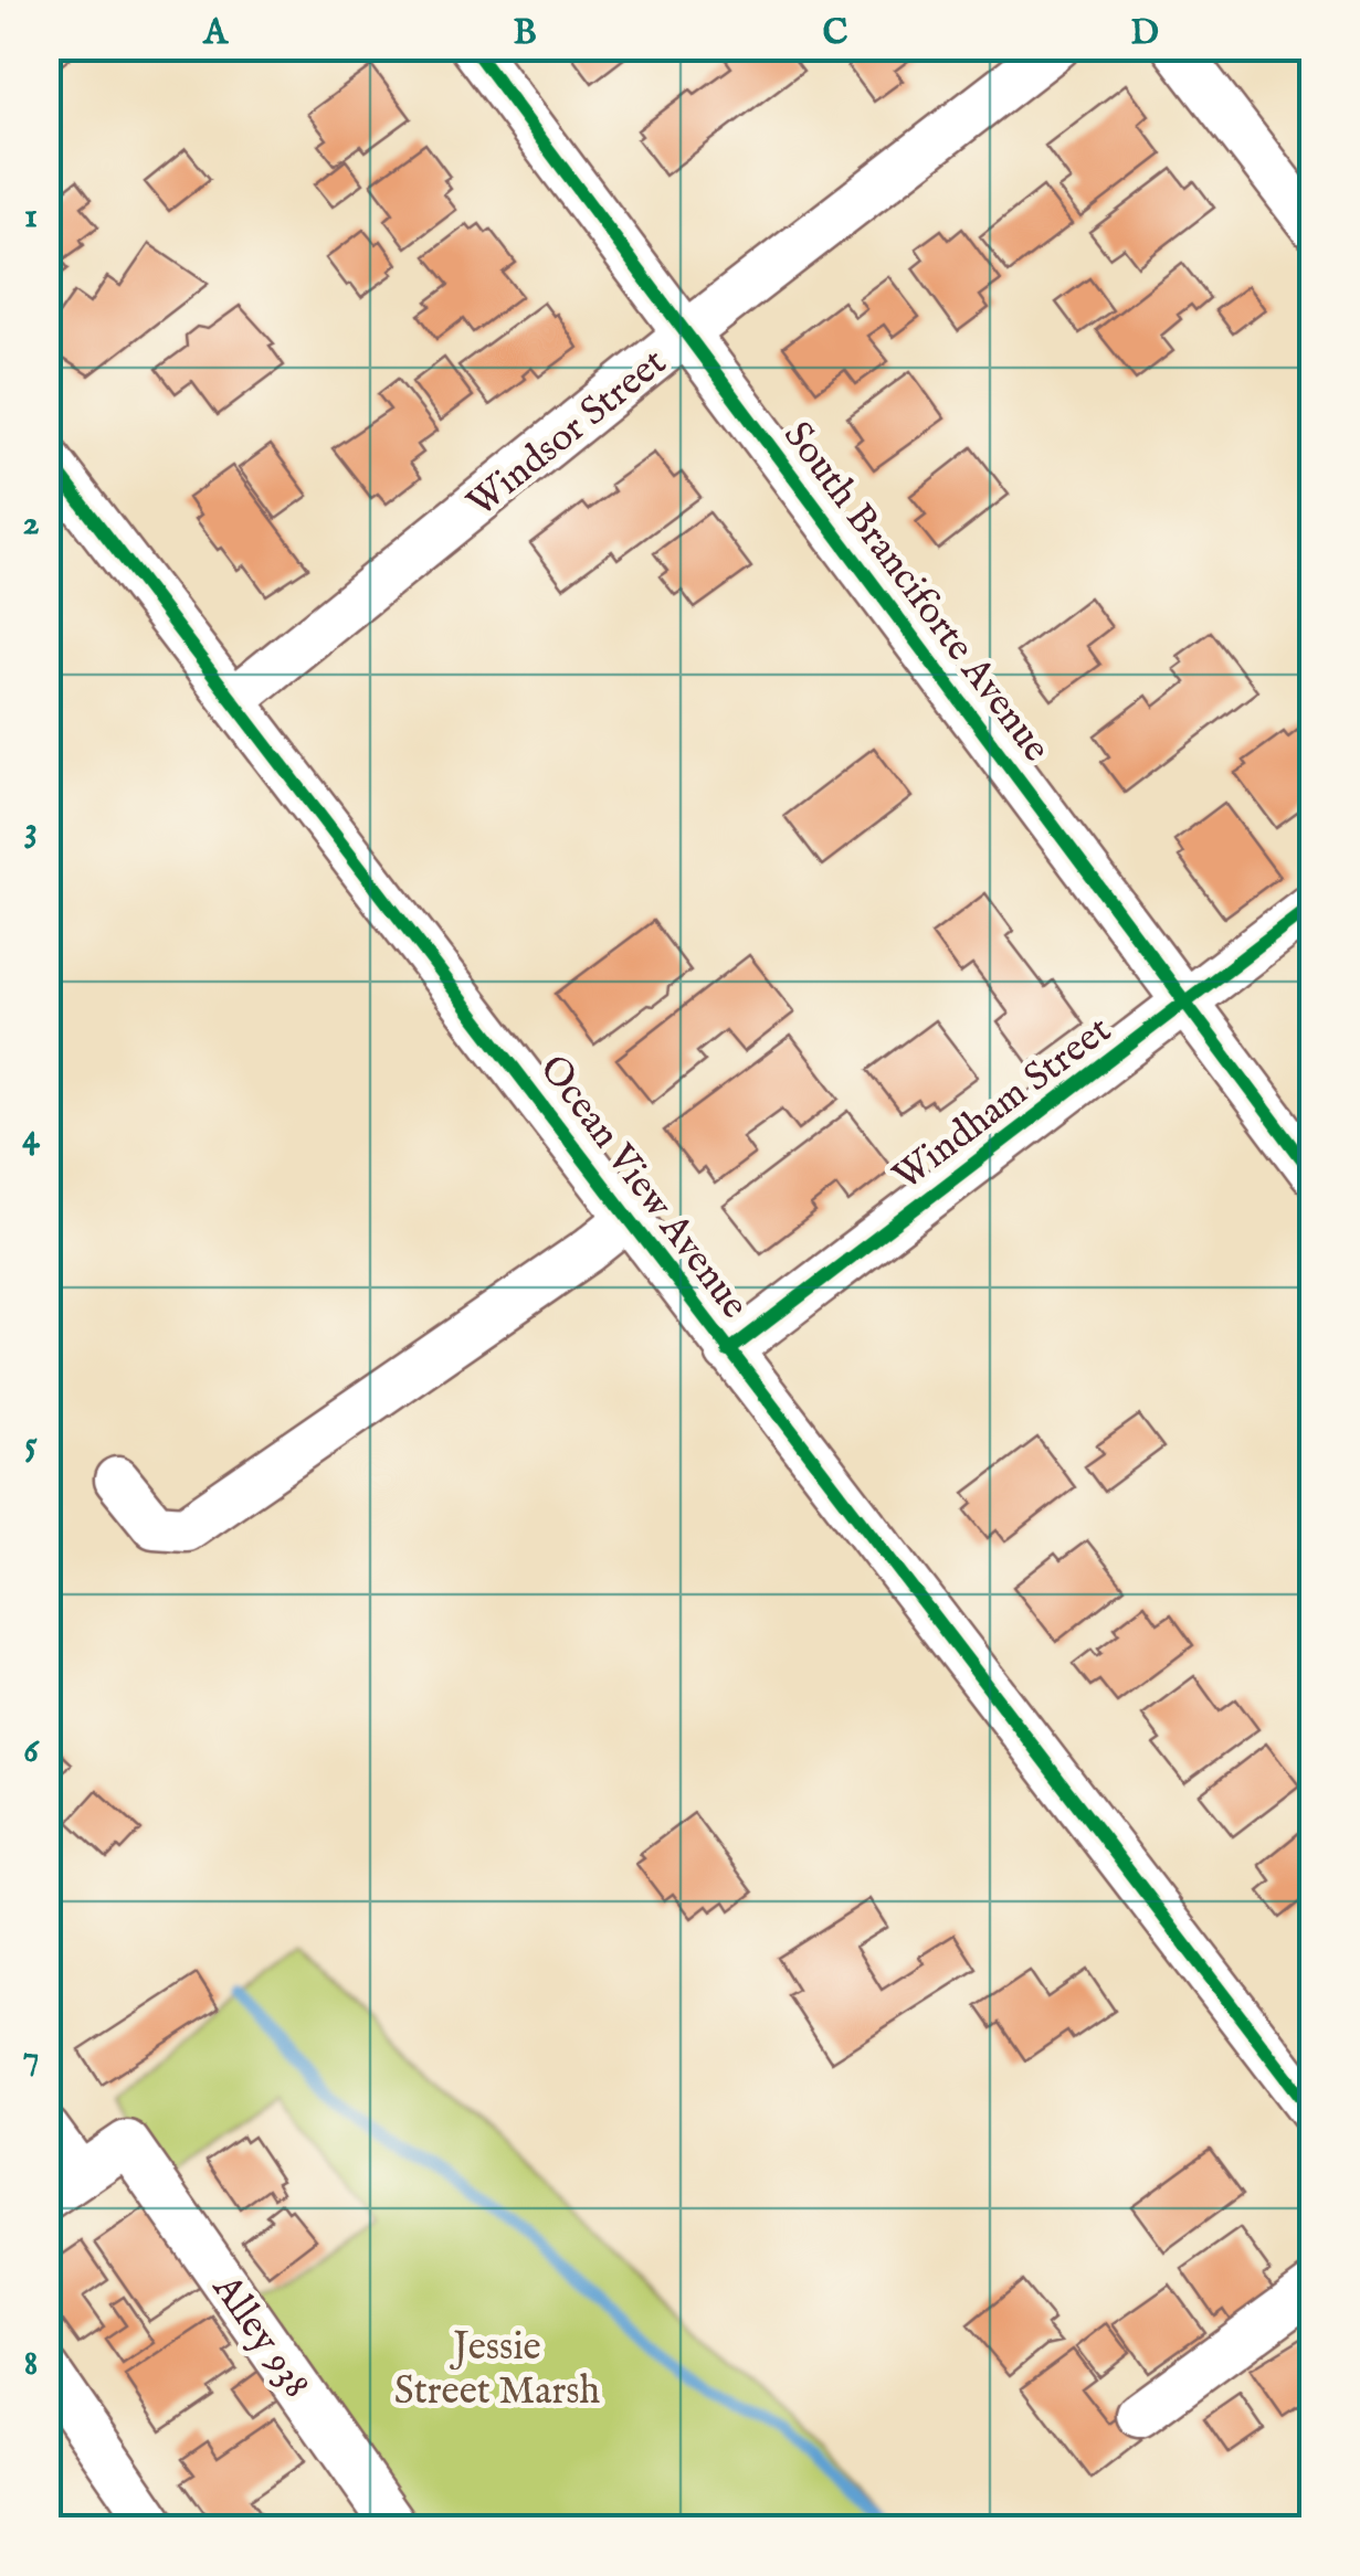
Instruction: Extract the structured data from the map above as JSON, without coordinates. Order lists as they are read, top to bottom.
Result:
{
  "streets": {
    "street": [
      "Windsor Street",
      "South Branciforte Avenue",
      "Windham Street",
      "Ocean View Avenue",
      "Alley 938"
    ]
  },
  "crossings": [
    ["Windsor Street", "South Branciforte Avenue"],
    ["Windsor Street", "Ocean View Avenue"],
    ["South Branciforte Avenue", "Windham Street"],
    ["Windham Street", "Ocean View Avenue"]
  ],
  "parks": ["Jessie Street Marsh"],
  "grid": {
    "columns": [
      "A",
      "B",
      "C",
      "D"
    ],
    "rows": [
      "1",
      "2",
      "3",
      "4",
      "5",
      "6",
      "7",
      "8"
    ]
  }
}
